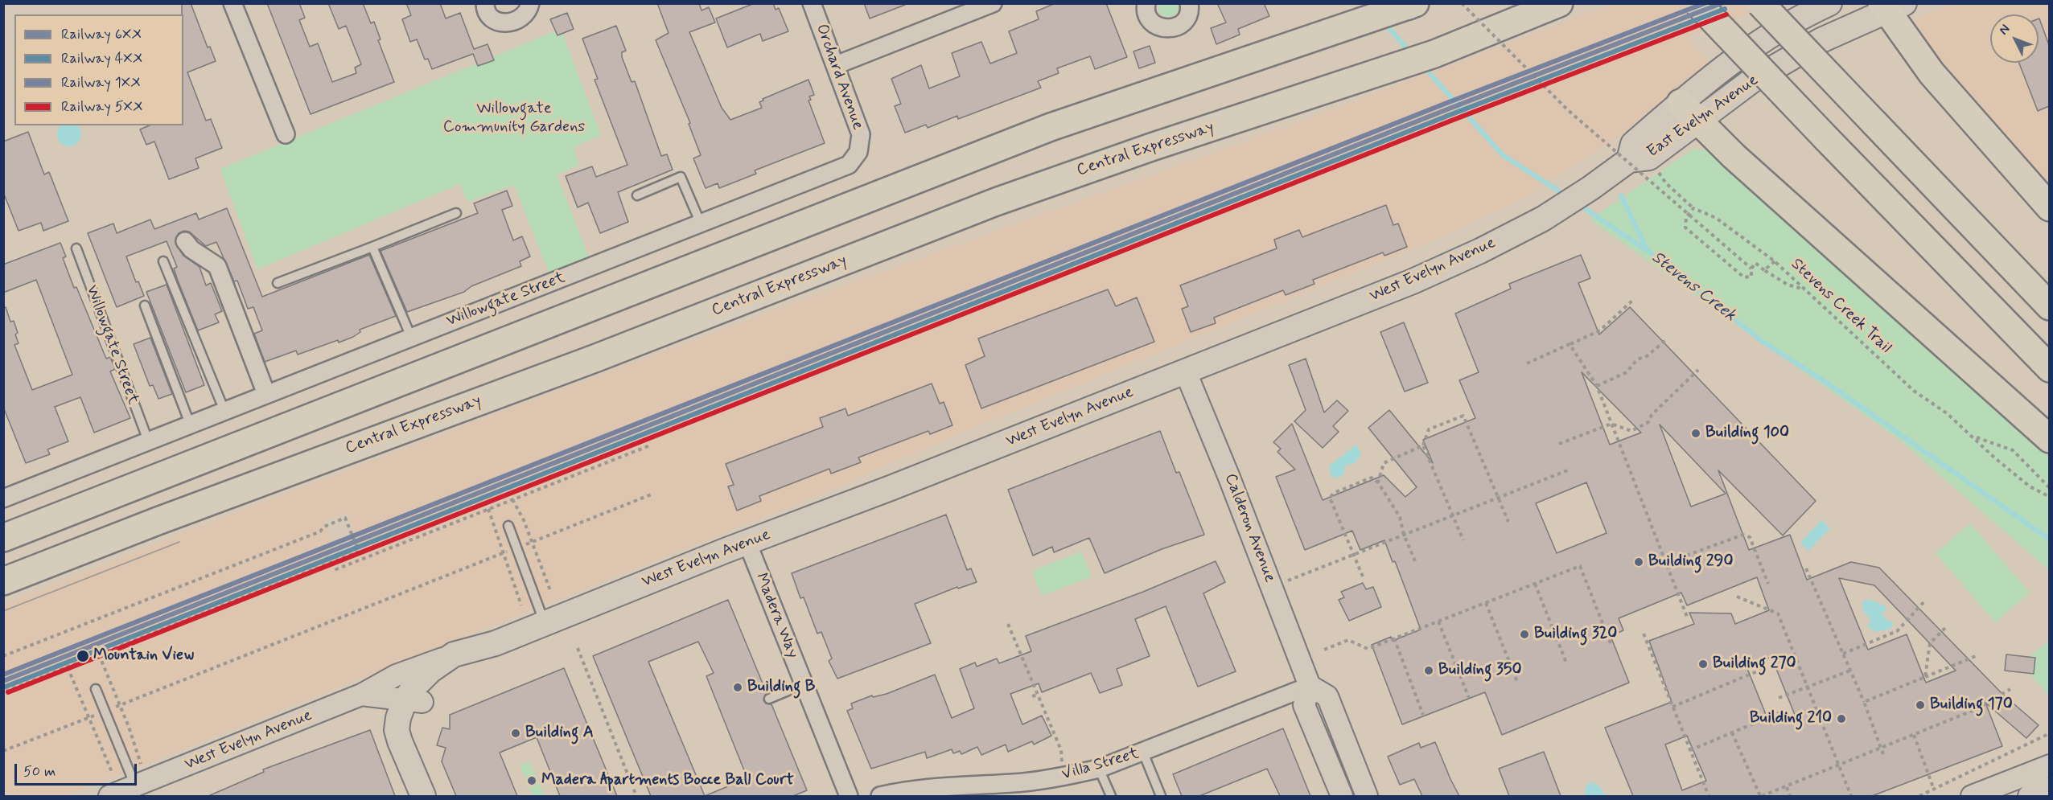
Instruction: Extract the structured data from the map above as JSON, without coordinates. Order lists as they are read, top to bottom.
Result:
{
  "streets": {
    "highway": ["Central Expressway"],
    "main road": ["East Evelyn Avenue", "West Evelyn Avenue"],
    "street": [
      "Orchard Avenue",
      "Willowgate Street",
      "Calderon Avenue",
      "Madera Way",
      "Villa Street"
    ],
    "path": ["Stevens Creek Trail"]
  },
  "crossings": [
    ["Orchard Avenue", "Willowgate Street"],
    ["East Evelyn Avenue", "West Evelyn Avenue"],
    ["East Evelyn Avenue", "Stevens Creek Trail"],
    ["West Evelyn Avenue", "Stevens Creek Trail"],
    ["West Evelyn Avenue", "Calderon Avenue"],
    ["West Evelyn Avenue", "Madera Way"],
    ["Calderon Avenue", "Villa Street"]
  ],
  "water": ["Stevens Creek"],
  "parks": ["Willowgate Community Gardens"],
  "places": [
    "Building 100",
    "Building 290",
    "Building 320",
    "Mountain View",
    "Building 270",
    "Building 350",
    "Building B",
    "Building 170",
    "Building 210",
    "Building A",
    "Madera Apartments Bocce Ball Court"
  ],
  "lines": [
    "rail line 6XX",
    "rail line 1XX",
    "rail line 4XX",
    "rail line 5XX"
  ],
  "legend": [
    "Railway 6XX",
    "Railway 4XX",
    "Railway 1XX",
    "Railway 5XX"
  ],
  "scale_bar": "50 m",
  "north": "top left"
}
